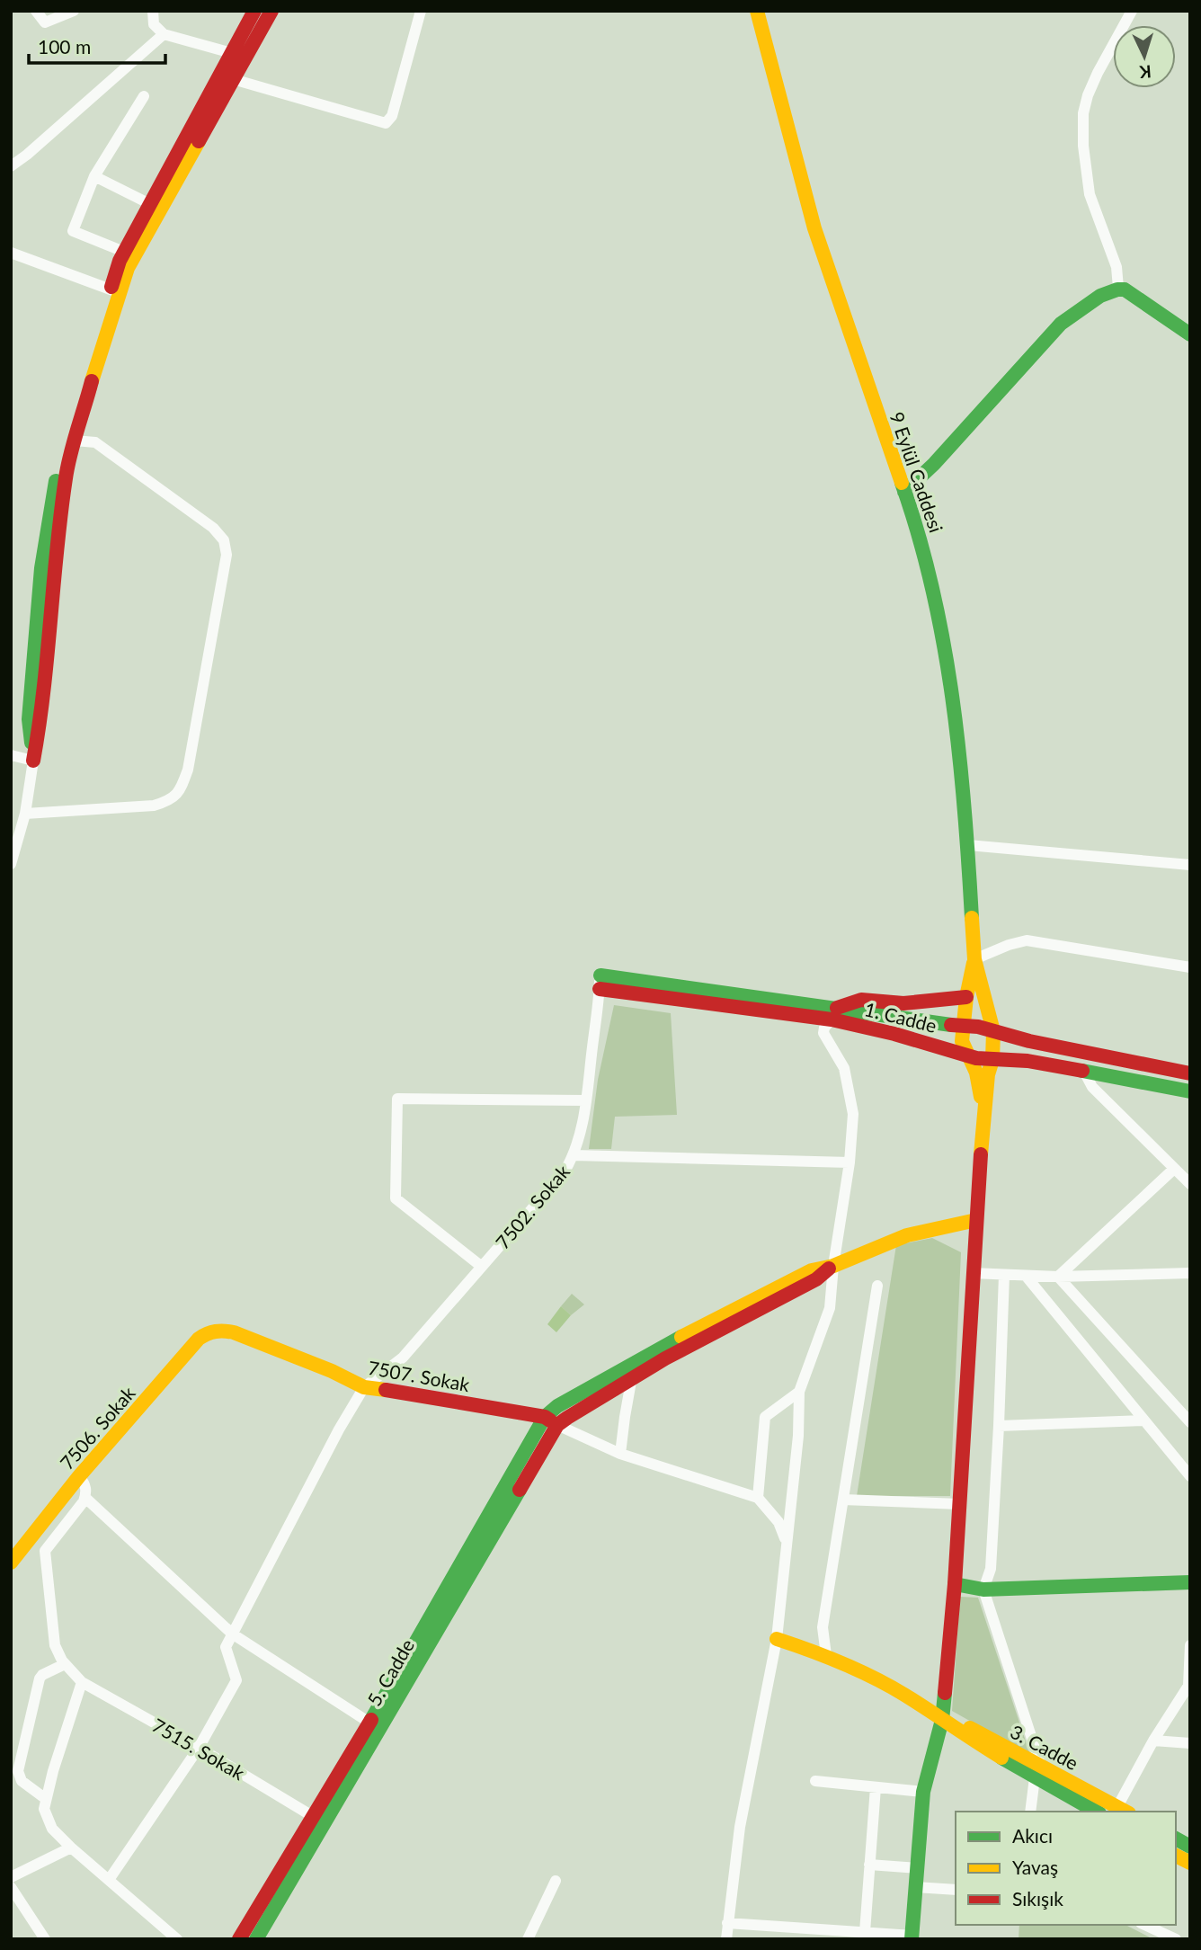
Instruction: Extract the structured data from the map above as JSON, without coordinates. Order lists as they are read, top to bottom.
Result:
{
  "streets": {
    "street": [
      "9 Eylül Caddesi",
      "1. Cadde",
      "7502. Sokak",
      "7507. Sokak",
      "7506. Sokak",
      "5. Cadde",
      "3. Cadde",
      "7515. Sokak"
    ]
  },
  "crossings": [
    ["9 Eylül Caddesi", "1. Cadde"],
    ["9 Eylül Caddesi", "3. Cadde"],
    ["1. Cadde", "7502. Sokak"],
    ["7502. Sokak", "7507. Sokak"],
    ["7507. Sokak", "7506. Sokak"]
  ],
  "legend": ["Akıcı", "Yavaş", "Sıkışık"],
  "scale_bar": "100 m",
  "north": "bottom"
}
